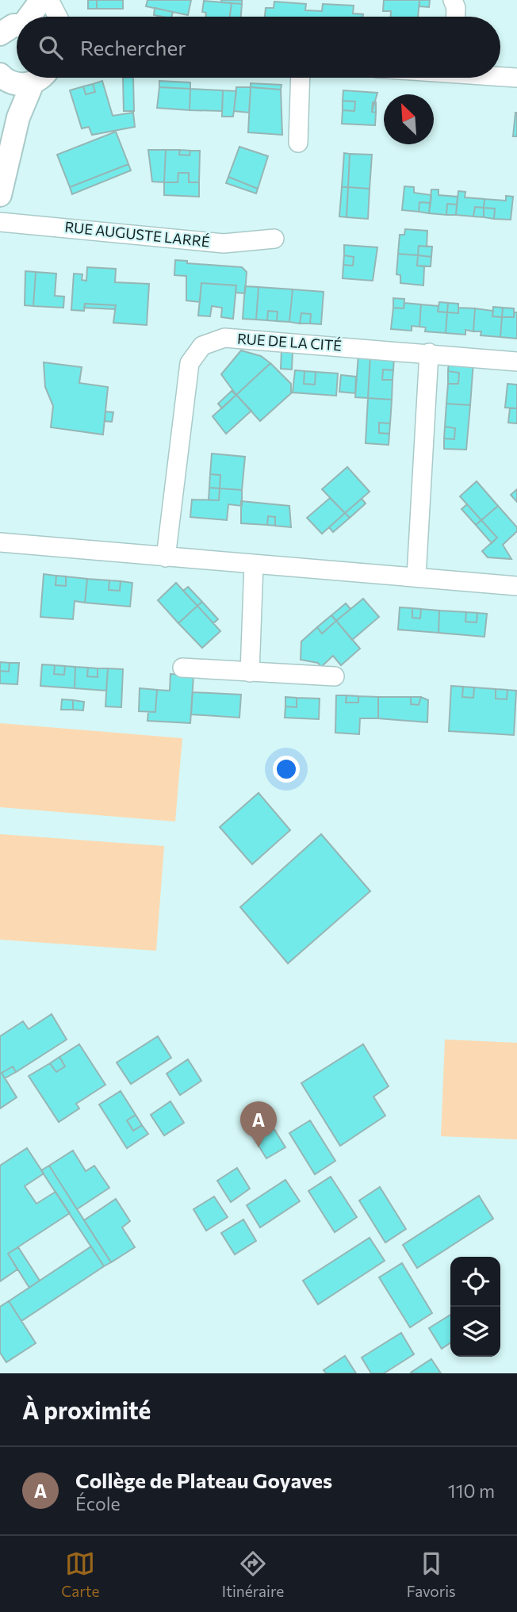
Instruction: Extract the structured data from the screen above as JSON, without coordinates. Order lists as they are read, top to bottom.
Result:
{
  "streets": {
    "street": ["RUE AUGUSTE LARRÉ", "RUE DE LA CITÉ"]
  },
  "north": "top left",
  "page": {
    "search": "Rechercher",
    "pins": "A",
    "heading": "À proximité",
    "list": [
      {
        "mark": "A",
        "name": "Collège de Plateau Goyaves",
        "note": "École",
        "value": "110 m"
      }
    ],
    "nav": ["Carte", "Itinéraire", "Favoris"]
  }
}
